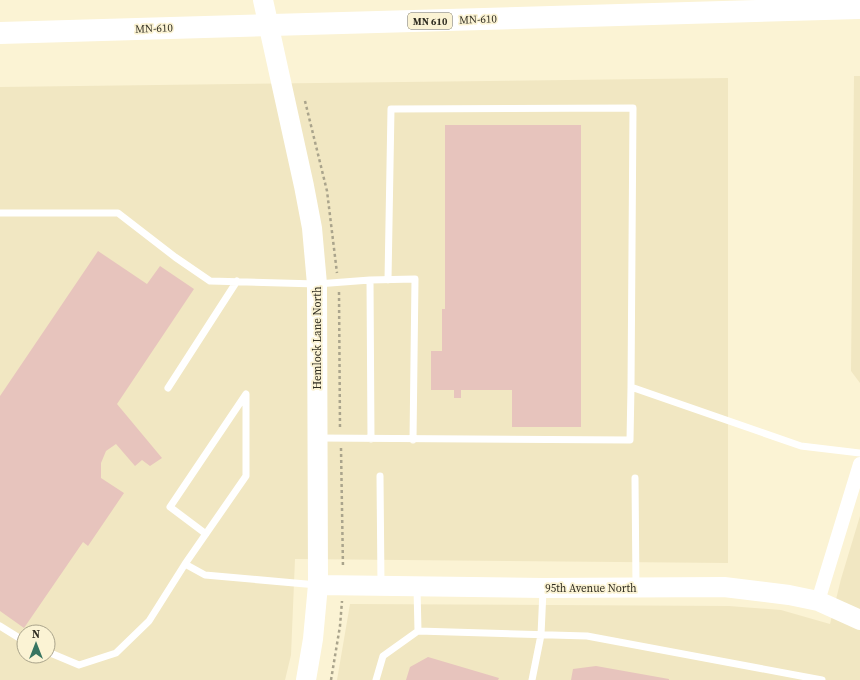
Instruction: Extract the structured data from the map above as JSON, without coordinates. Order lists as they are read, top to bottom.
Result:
{
  "streets": {
    "highway": ["MN-610", "MN 610"],
    "street": ["Hemlock Lane North", "95th Avenue North"]
  },
  "crossings": [
    ["Hemlock Lane North", "95th Avenue North"]
  ],
  "north": "top"
}
